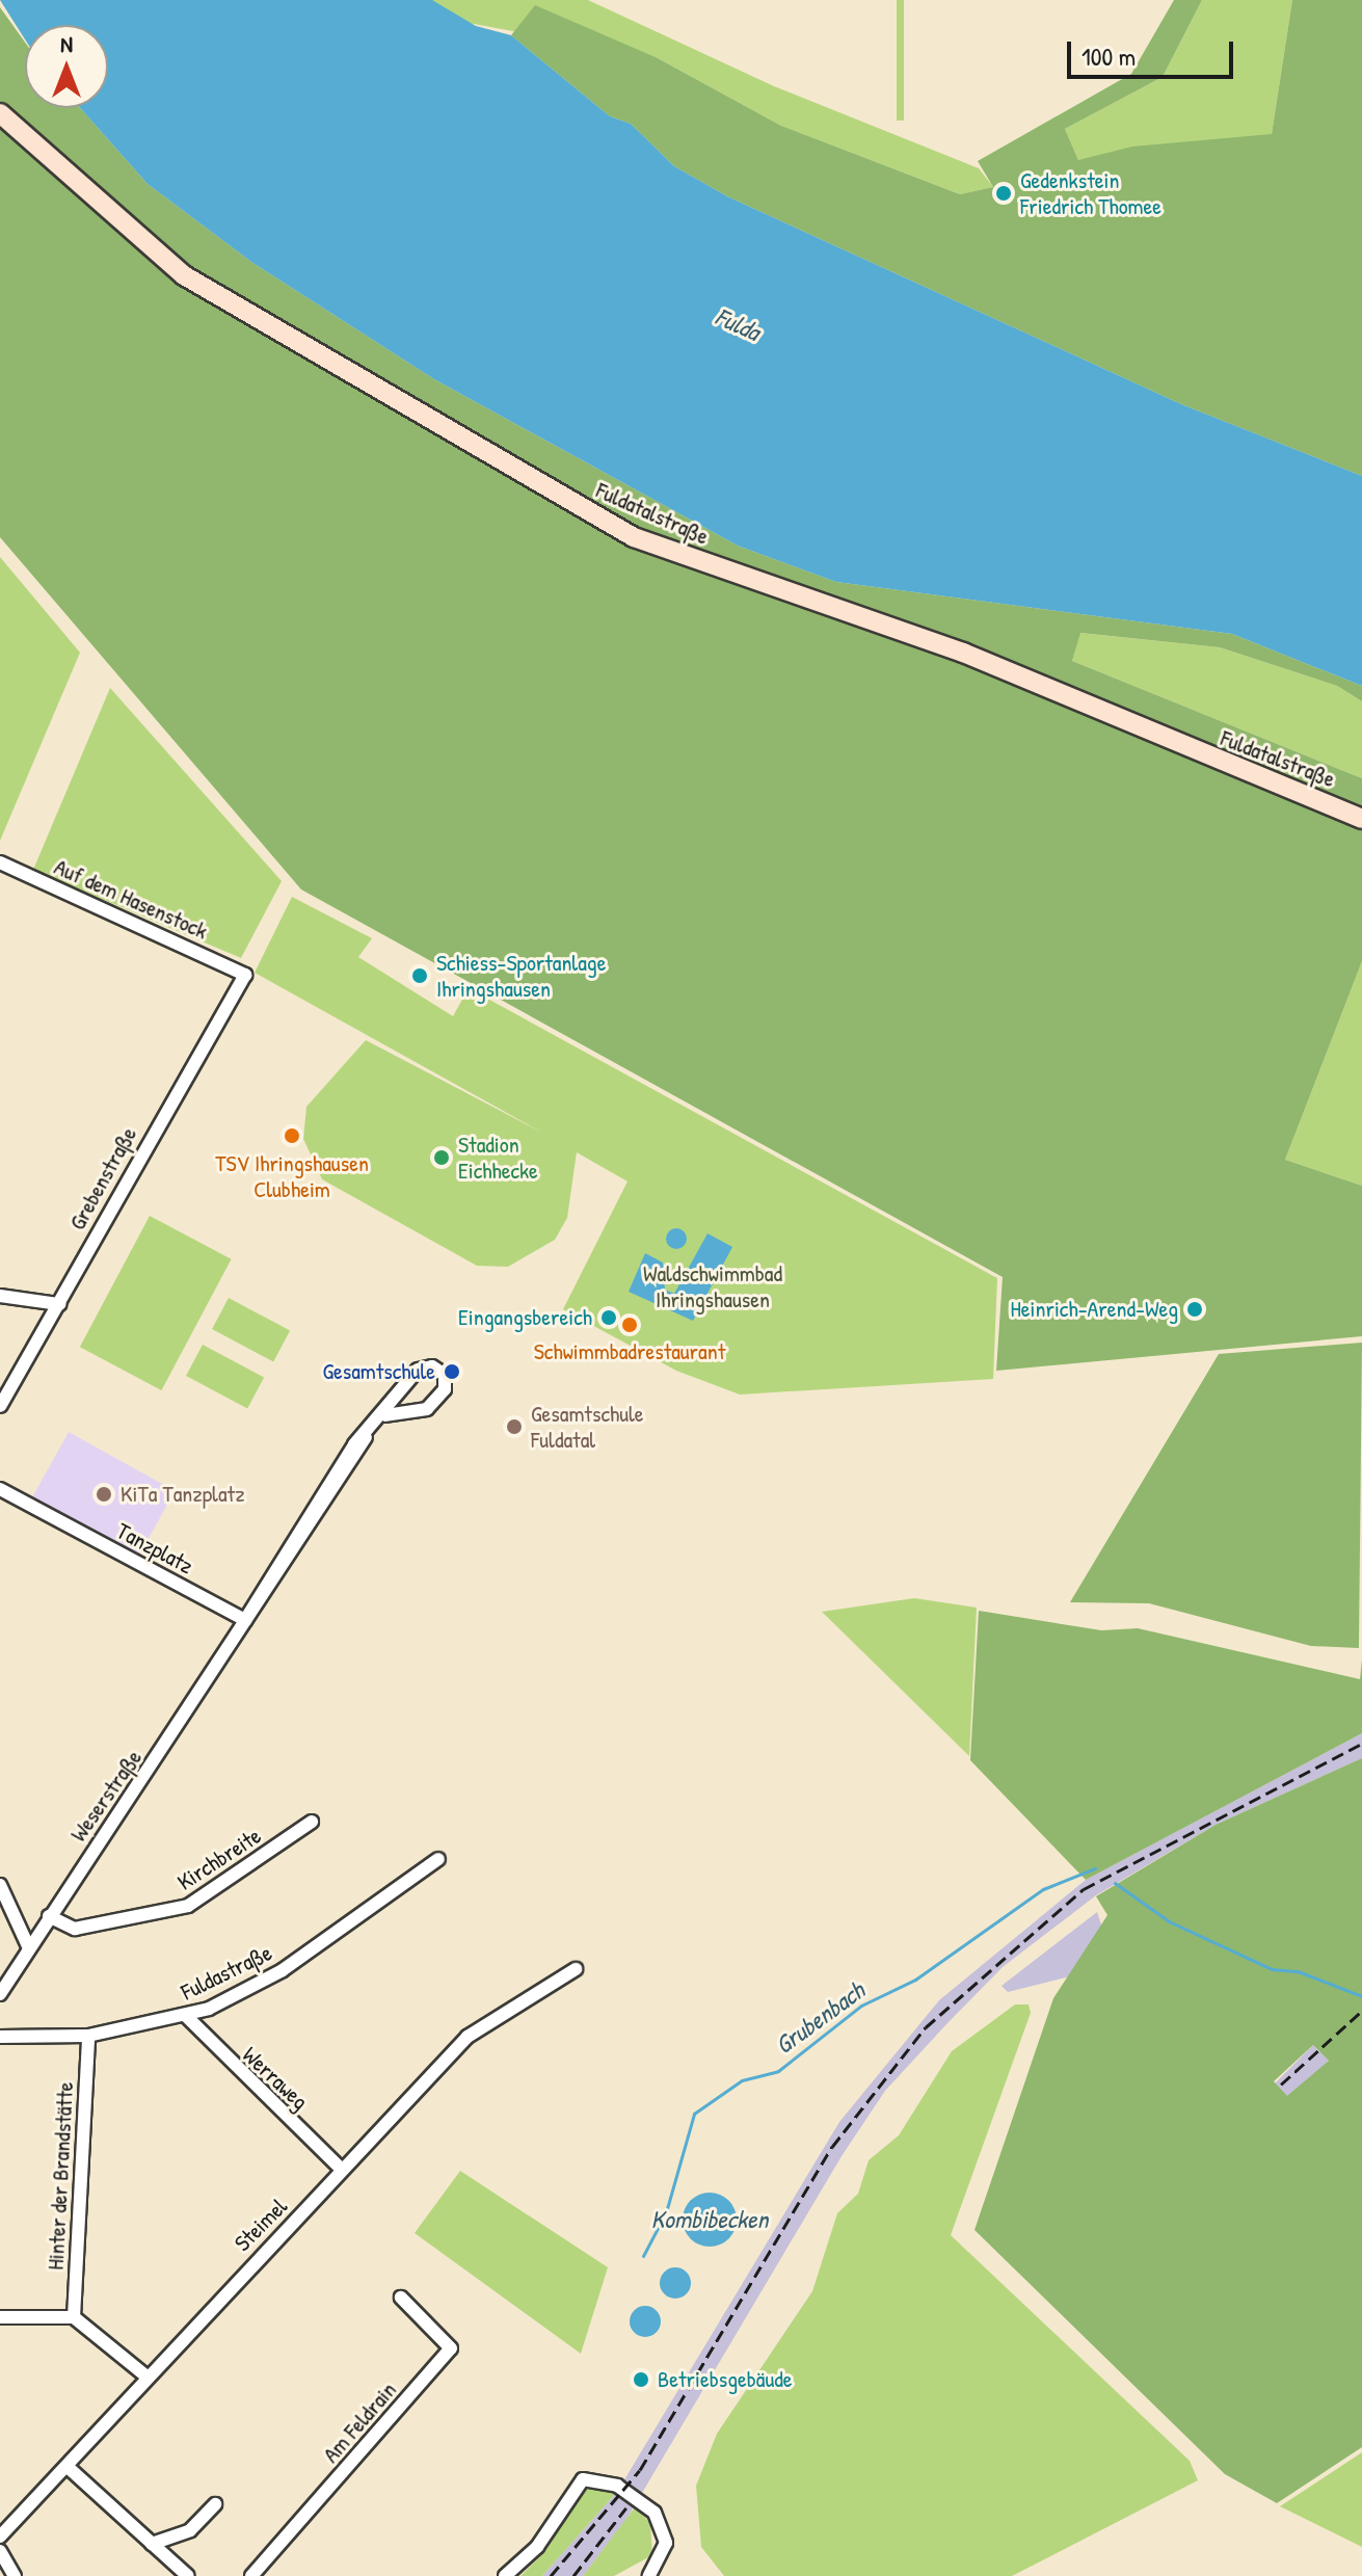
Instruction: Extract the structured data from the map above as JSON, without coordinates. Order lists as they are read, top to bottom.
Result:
{
  "streets": {
    "main road": ["Fuldatalstraße"],
    "street": [
      "Auf dem Hasenstock",
      "Grebenstraße",
      "Tanzplatz",
      "Weserstraße",
      "Kirchbreite",
      "Fuldastraße",
      "Werraweg",
      "Hinter der Brandstätte",
      "Steimel",
      "Am Feldrain"
    ]
  },
  "crossings": [
    ["Auf dem Hasenstock", "Grebenstraße"],
    ["Tanzplatz", "Weserstraße"],
    ["Weserstraße", "Kirchbreite"],
    ["Fuldastraße", "Werraweg"],
    ["Fuldastraße", "Hinter der Brandstätte"],
    ["Werraweg", "Steimel"]
  ],
  "water": ["Fulda", "Grubenbach", "Kombibecken"],
  "parks": ["Waldschwimmbad Ihringshausen"],
  "places": [
    "Gedenkstein Friedrich Thomee",
    "Schiess-Sportanlage Ihringshausen",
    "TSV Ihringshausen Clubheim",
    "Stadion Eichhecke",
    "Heinrich-Arend-Weg",
    "Eingangsbereich",
    "Schwimmbadrestaurant",
    "Gesamtschule",
    "Gesamtschule Fuldatal",
    "KiTa Tanzplatz",
    "Betriebsgebäude"
  ],
  "scale_bar": "100 m",
  "north": "top"
}
